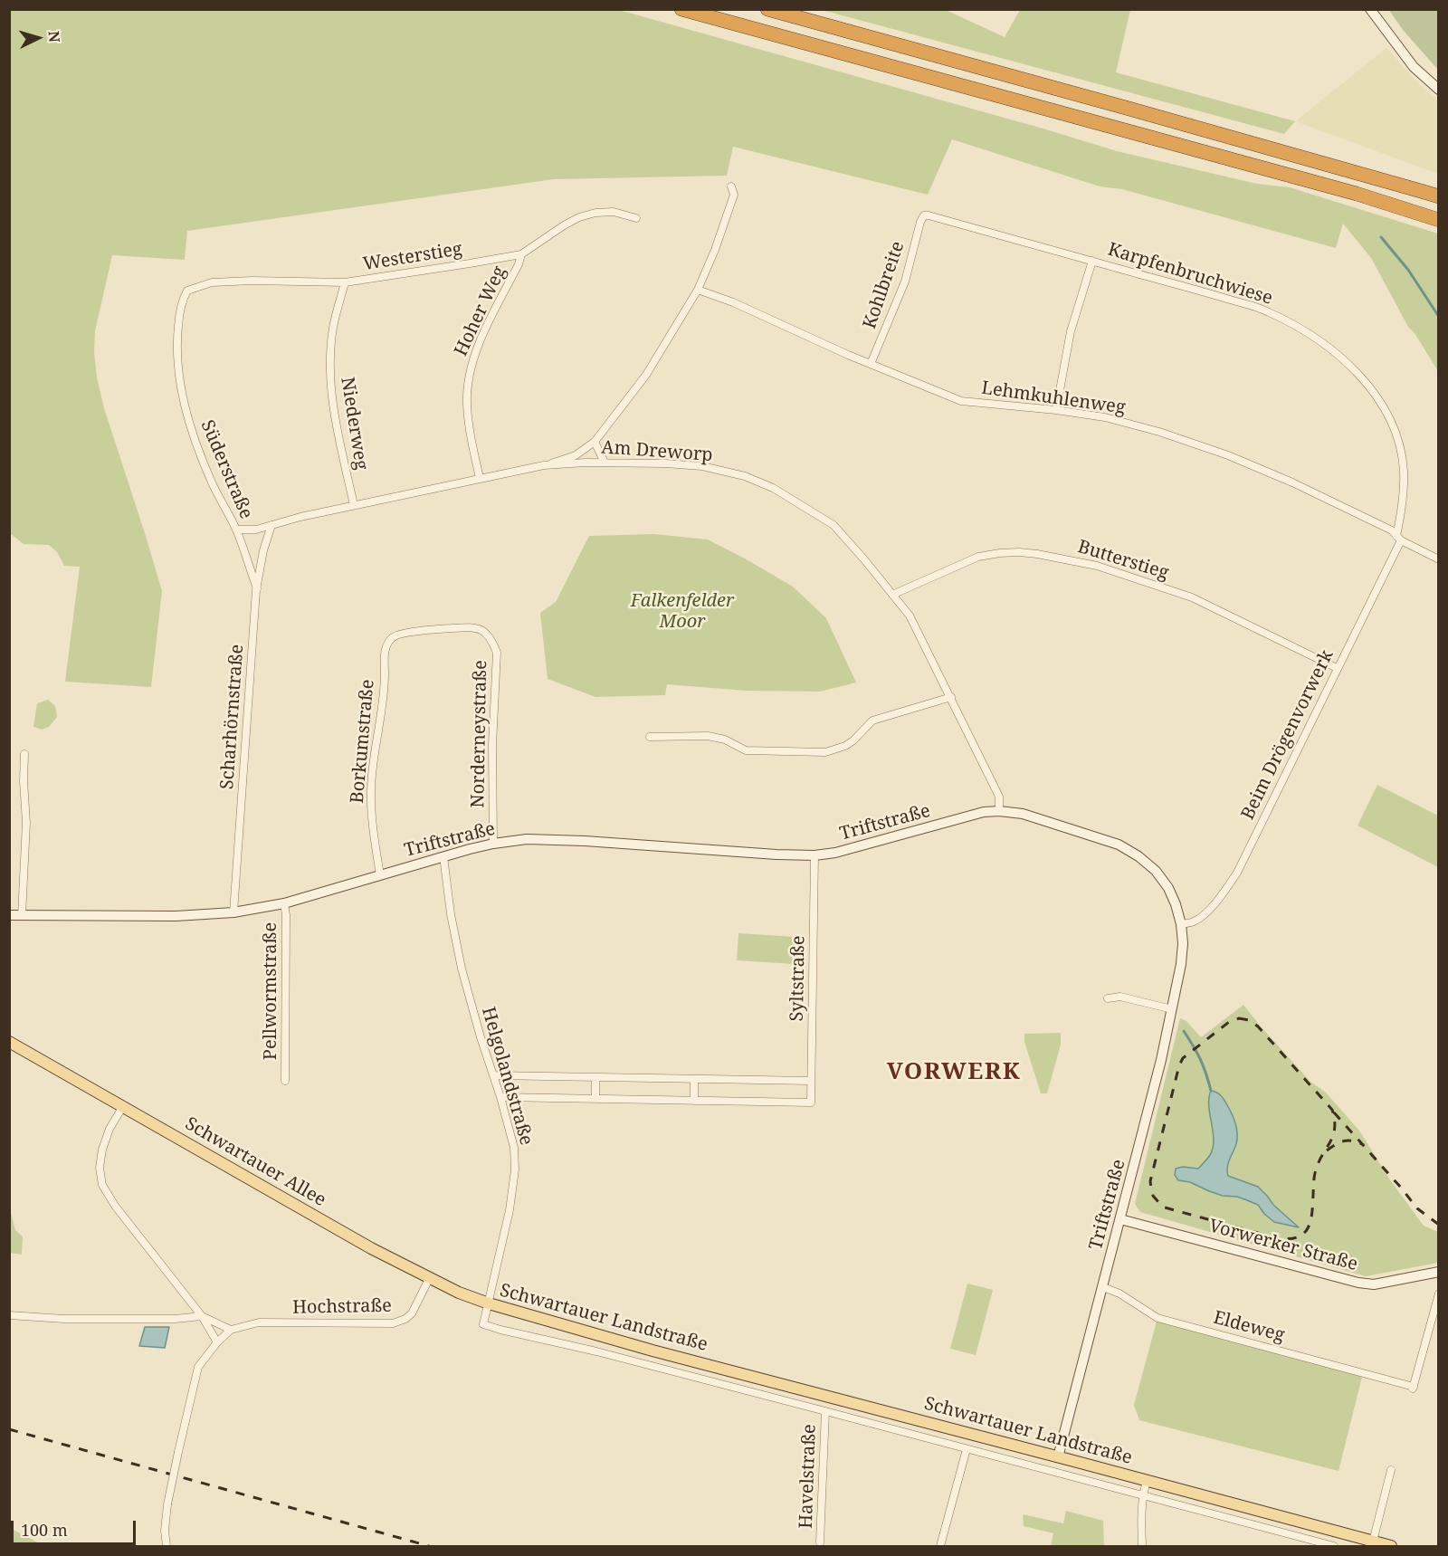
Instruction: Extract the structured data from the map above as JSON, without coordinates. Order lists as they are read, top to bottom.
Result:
{
  "streets": {
    "main road": ["Schwartauer Allee", "Schwartauer Landstraße"],
    "street": [
      "Westerstieg",
      "Karpfenbruchwiese",
      "Kohlbreite",
      "Hoher Weg",
      "Lehmkuhlenweg",
      "Niederweg",
      "Am Dreworp",
      "Süderstraße",
      "Butterstieg",
      "Scharhörnstraße",
      "Norderneystraße",
      "Beim Drögenvorwerk",
      "Borkumstraße",
      "Triftstraße",
      "Syltstraße",
      "Pellwormstraße",
      "Helgolandstraße",
      "Vorwerker Straße",
      "Hochstraße",
      "Eldeweg",
      "Havelstraße"
    ]
  },
  "crossings": [
    ["Westerstieg", "Hoher Weg"],
    ["Westerstieg", "Niederweg"],
    ["Westerstieg", "Süderstraße"],
    ["Karpfenbruchwiese", "Kohlbreite"],
    ["Karpfenbruchwiese", "Lehmkuhlenweg"],
    ["Karpfenbruchwiese", "Beim Drögenvorwerk"],
    ["Kohlbreite", "Lehmkuhlenweg"],
    ["Hoher Weg", "Am Dreworp"],
    ["Lehmkuhlenweg", "Beim Drögenvorwerk"],
    ["Niederweg", "Am Dreworp"],
    ["Am Dreworp", "Süderstraße"],
    ["Am Dreworp", "Butterstieg"],
    ["Am Dreworp", "Scharhörnstraße"],
    ["Am Dreworp", "Triftstraße"],
    ["Süderstraße", "Scharhörnstraße"],
    ["Butterstieg", "Beim Drögenvorwerk"],
    ["Scharhörnstraße", "Triftstraße"],
    ["Norderneystraße", "Borkumstraße"],
    ["Norderneystraße", "Triftstraße"],
    ["Beim Drögenvorwerk", "Triftstraße"],
    ["Borkumstraße", "Triftstraße"],
    ["Triftstraße", "Syltstraße"],
    ["Triftstraße", "Pellwormstraße"],
    ["Triftstraße", "Helgolandstraße"],
    ["Triftstraße", "Vorwerker Straße"],
    ["Triftstraße", "Schwartauer Landstraße"],
    ["Triftstraße", "Eldeweg"],
    ["Helgolandstraße", "Schwartauer Allee"],
    ["Helgolandstraße", "Schwartauer Landstraße"],
    ["Schwartauer Allee", "Hochstraße"],
    ["Schwartauer Allee", "Schwartauer Landstraße"],
    ["Schwartauer Landstraße", "Havelstraße"]
  ],
  "districts": ["VORWERK"],
  "parks": ["Falkenfelder Moor"],
  "scale_bar": "100 m",
  "north": "right"
}
